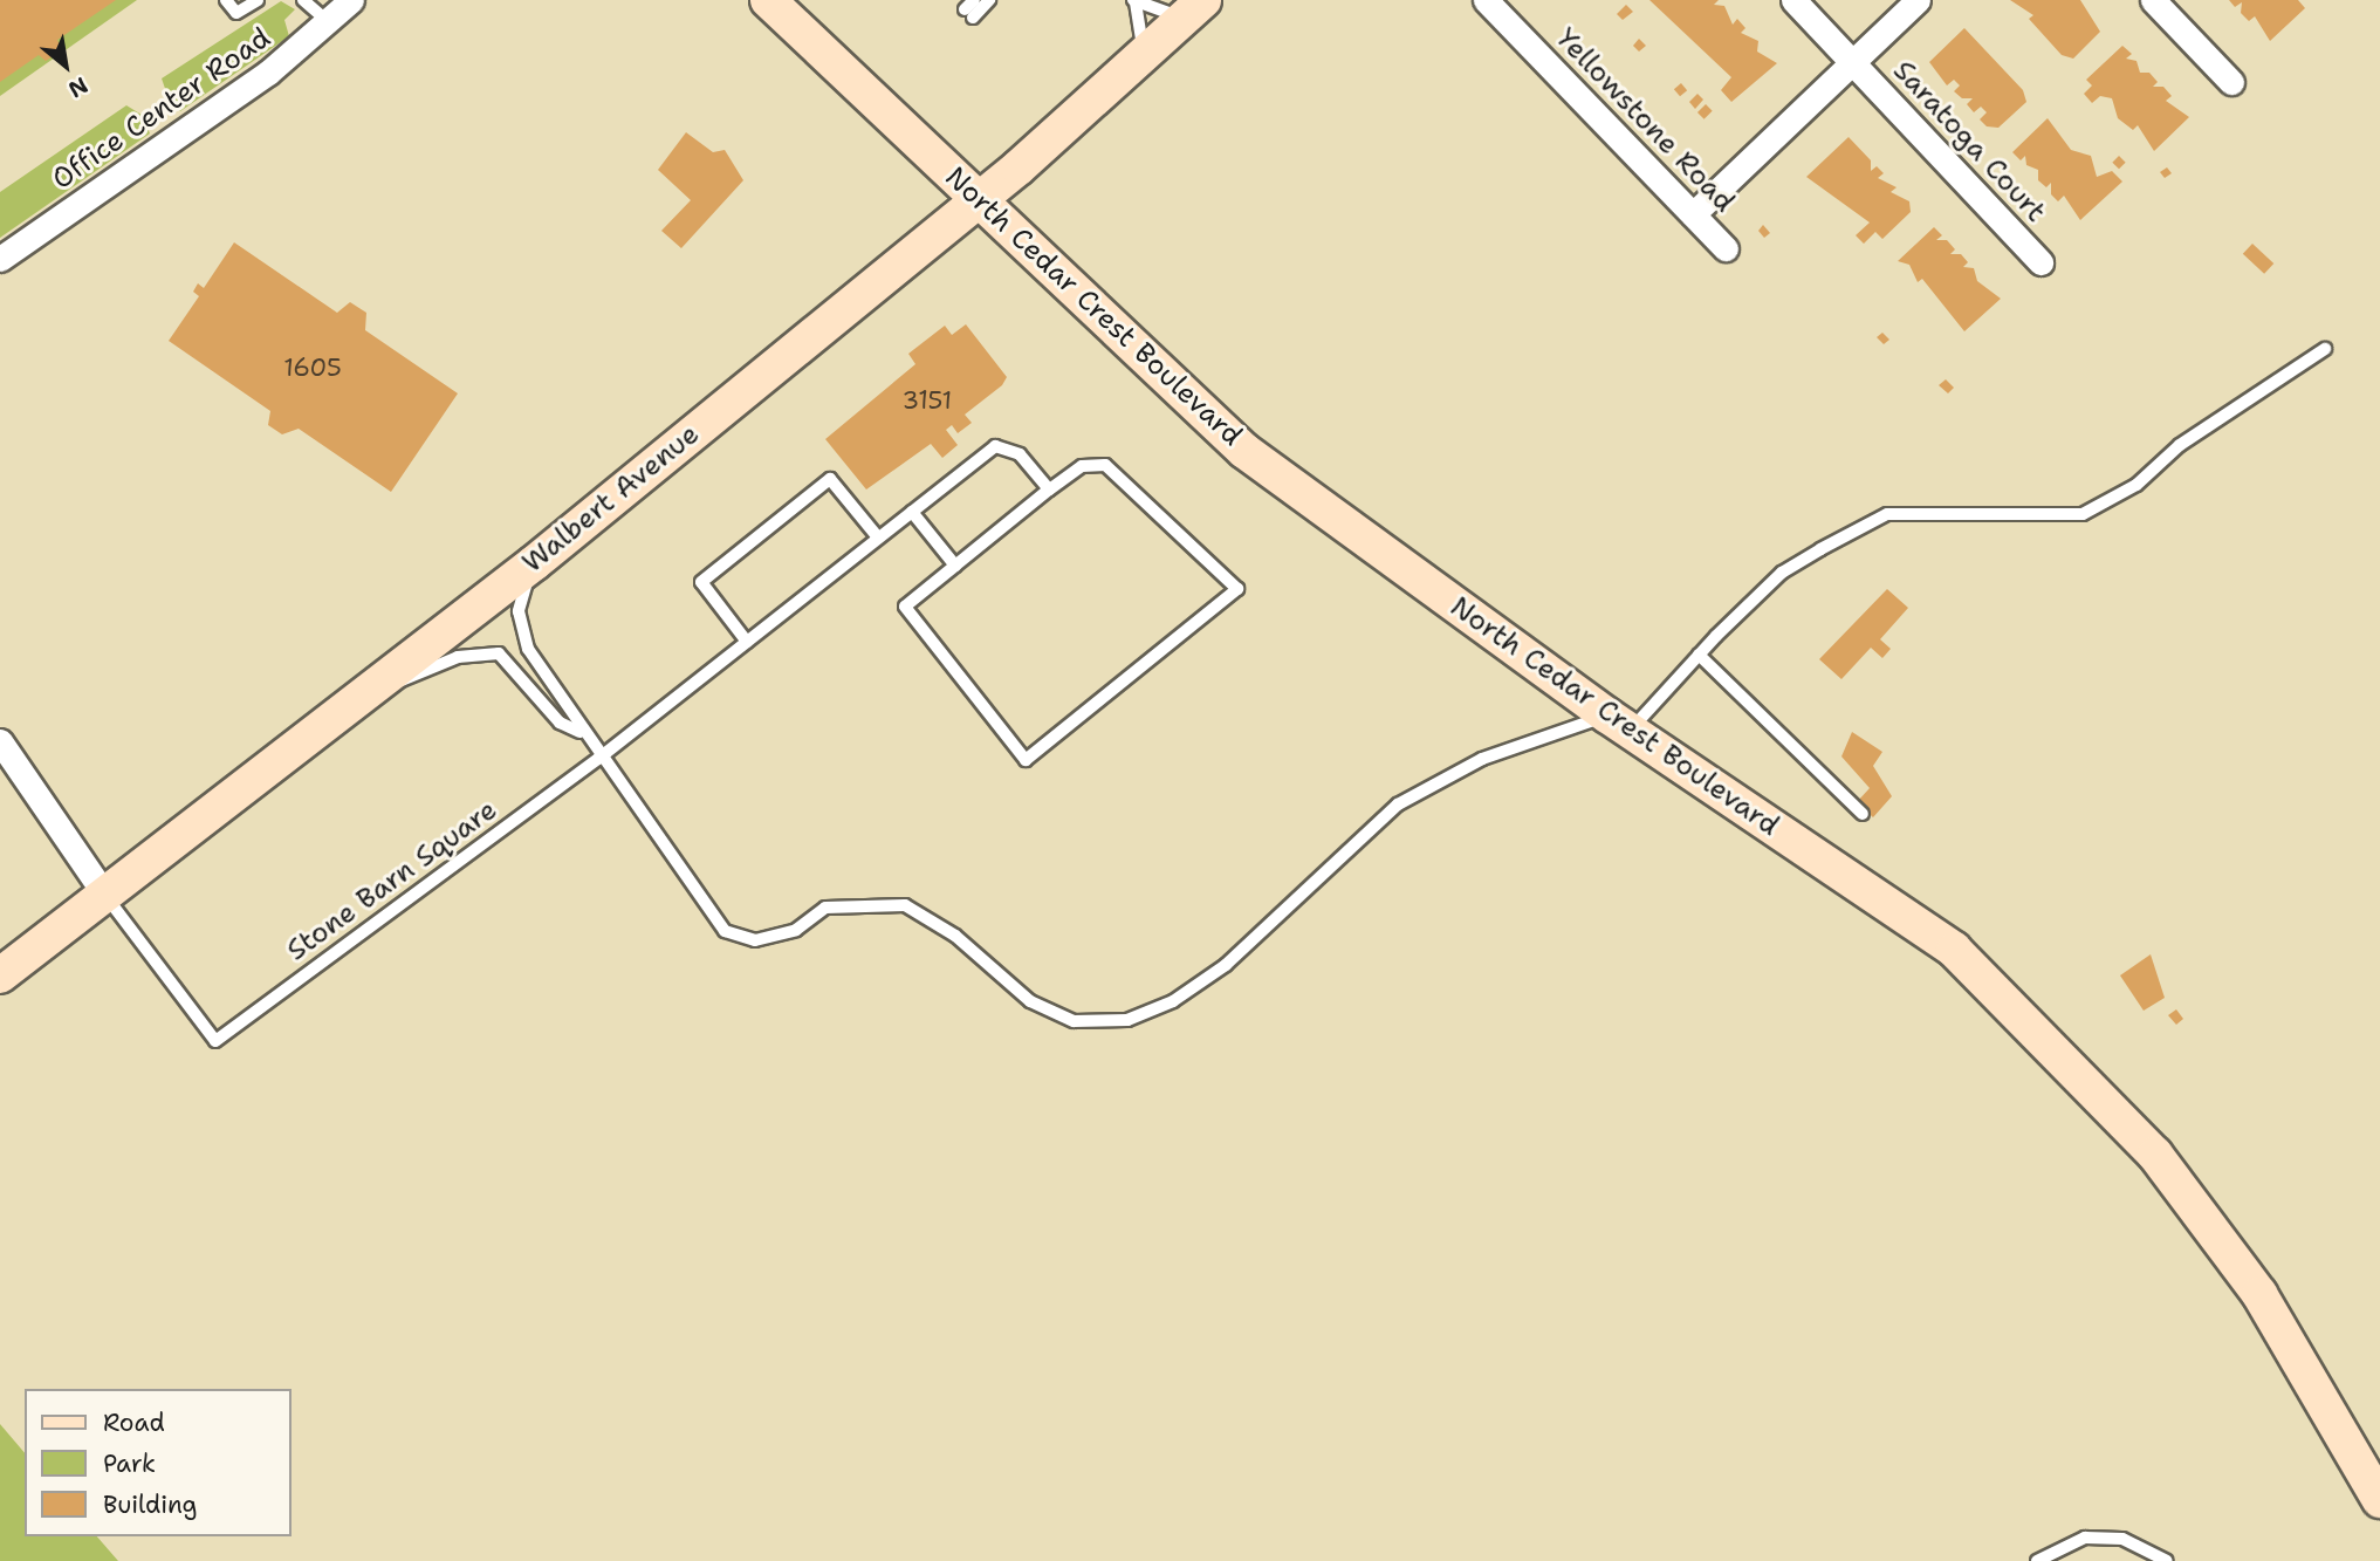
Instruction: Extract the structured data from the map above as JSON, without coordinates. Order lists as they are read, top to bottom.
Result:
{
  "streets": {
    "main road": ["North Cedar Crest Boulevard", "Walbert Avenue"],
    "street": ["Office Center Road", "Yellowstone Road", "Saratoga Court"],
    "lane": ["Stone Barn Square"]
  },
  "crossings": [
    ["North Cedar Crest Boulevard", "Walbert Avenue"],
    ["Walbert Avenue", "Stone Barn Square"]
  ],
  "house_numbers": ["1605", "3151"],
  "legend": ["Road", "Park", "Building"],
  "north": "bottom right"
}
